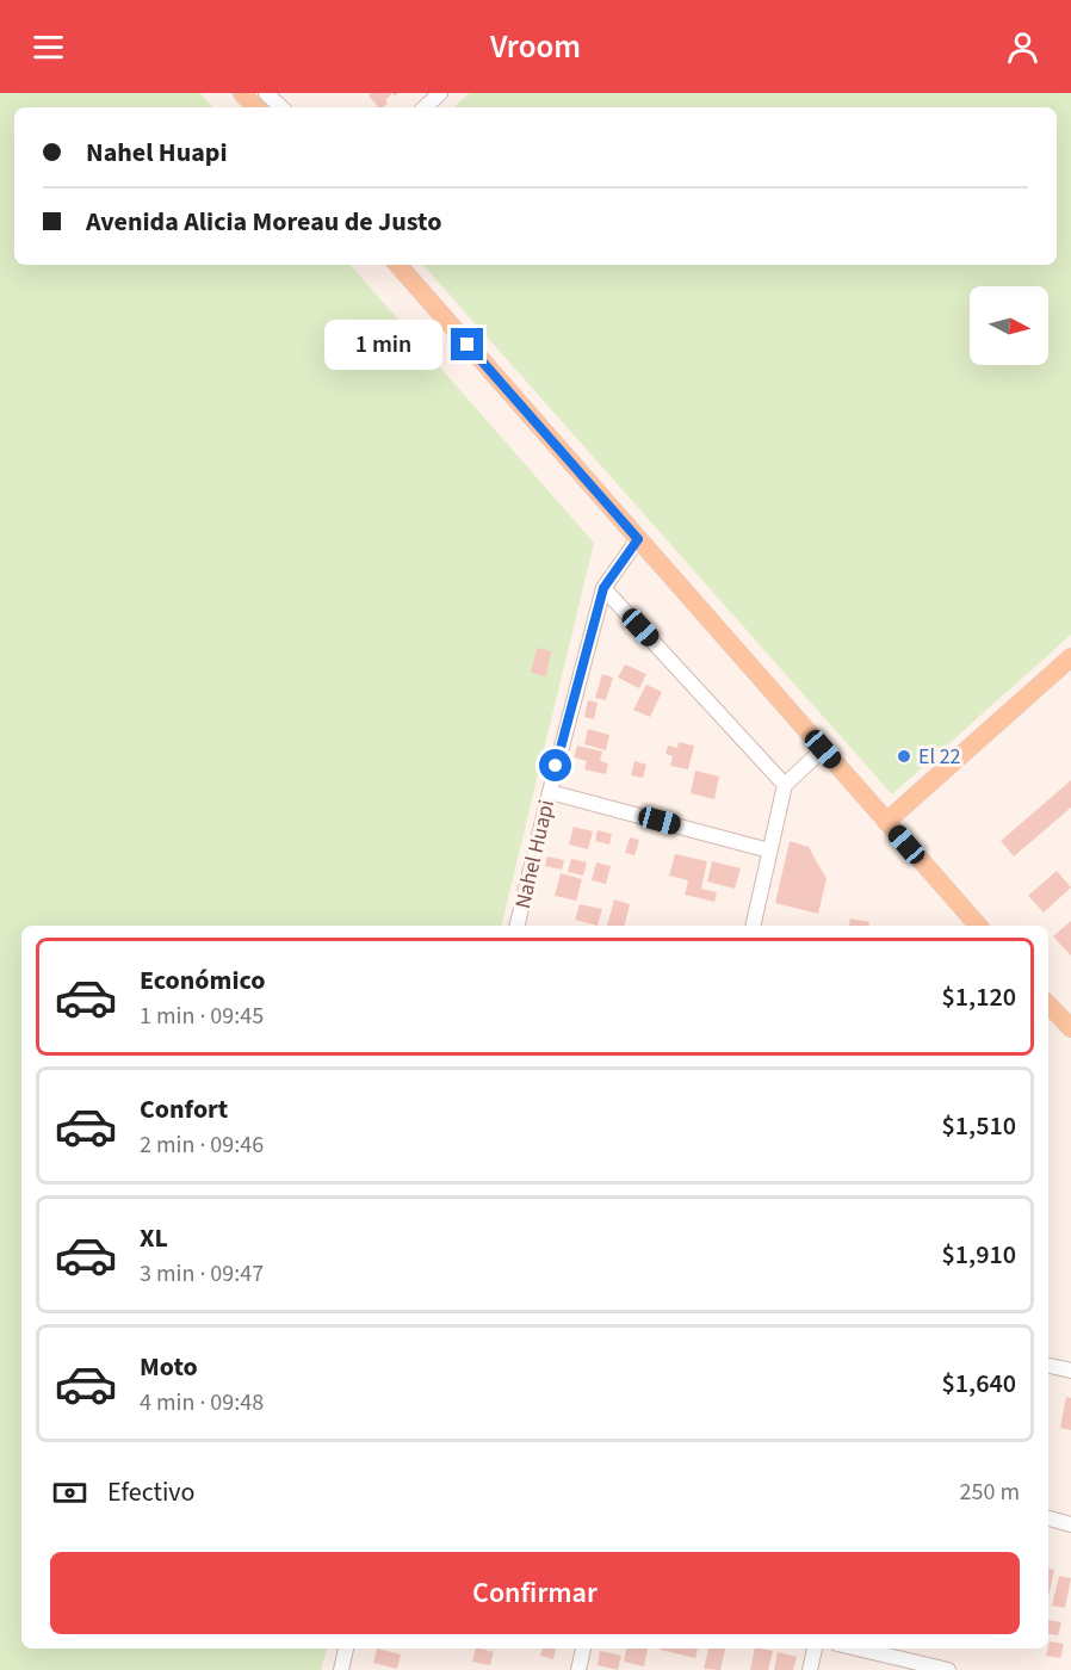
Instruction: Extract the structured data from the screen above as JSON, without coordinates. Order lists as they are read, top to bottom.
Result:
{
  "streets": {
    "street": ["Nahel Huapi"]
  },
  "places": ["El 22"],
  "north": "right",
  "page": {
    "header": "Vroom",
    "banner": ["Nahel Huapi", "Avenida Alicia Moreau de Justo"],
    "bubble": "1 min",
    "list": [
      {
        "name": "Económico",
        "note": "1 min · 09:45",
        "value": "$1,120"
      },
      {
        "name": "Confort",
        "note": "2 min · 09:46",
        "value": "$1,510"
      },
      {
        "name": "XL",
        "note": "3 min · 09:47",
        "value": "$1,910"
      },
      {
        "name": "Moto",
        "note": "4 min · 09:48",
        "value": "$1,640"
      }
    ],
    "pay": ["Efectivo", "250 m"],
    "buttons": "Confirmar"
  }
}
